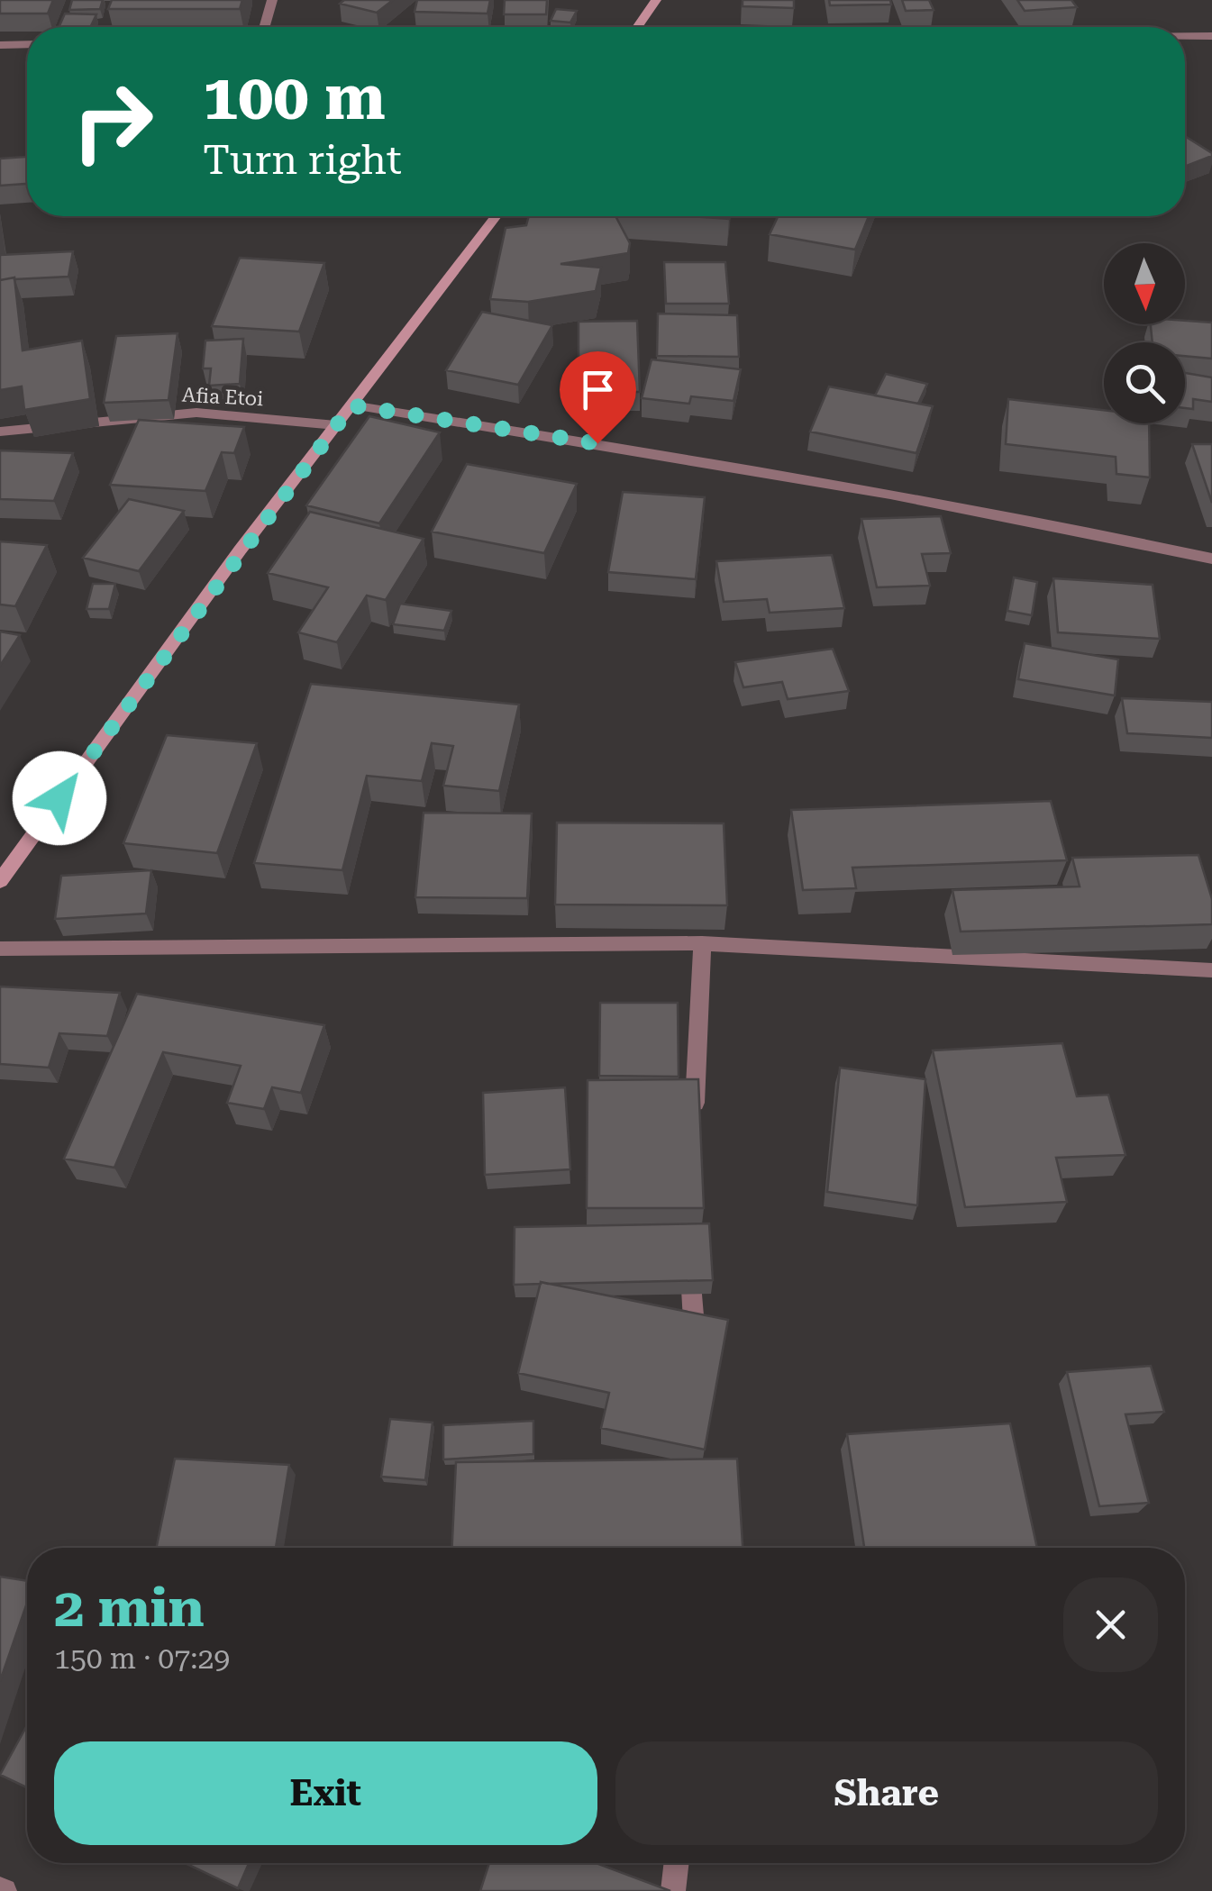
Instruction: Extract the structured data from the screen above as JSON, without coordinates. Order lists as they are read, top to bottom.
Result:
{
  "streets": {
    "street": ["Afia Etoi"]
  },
  "north": "bottom",
  "page": {
    "turn": ["100 m", "Turn right"],
    "heading": ["2 min", "150 m · 07:29"],
    "buttons": ["Exit", "Share"]
  }
}
